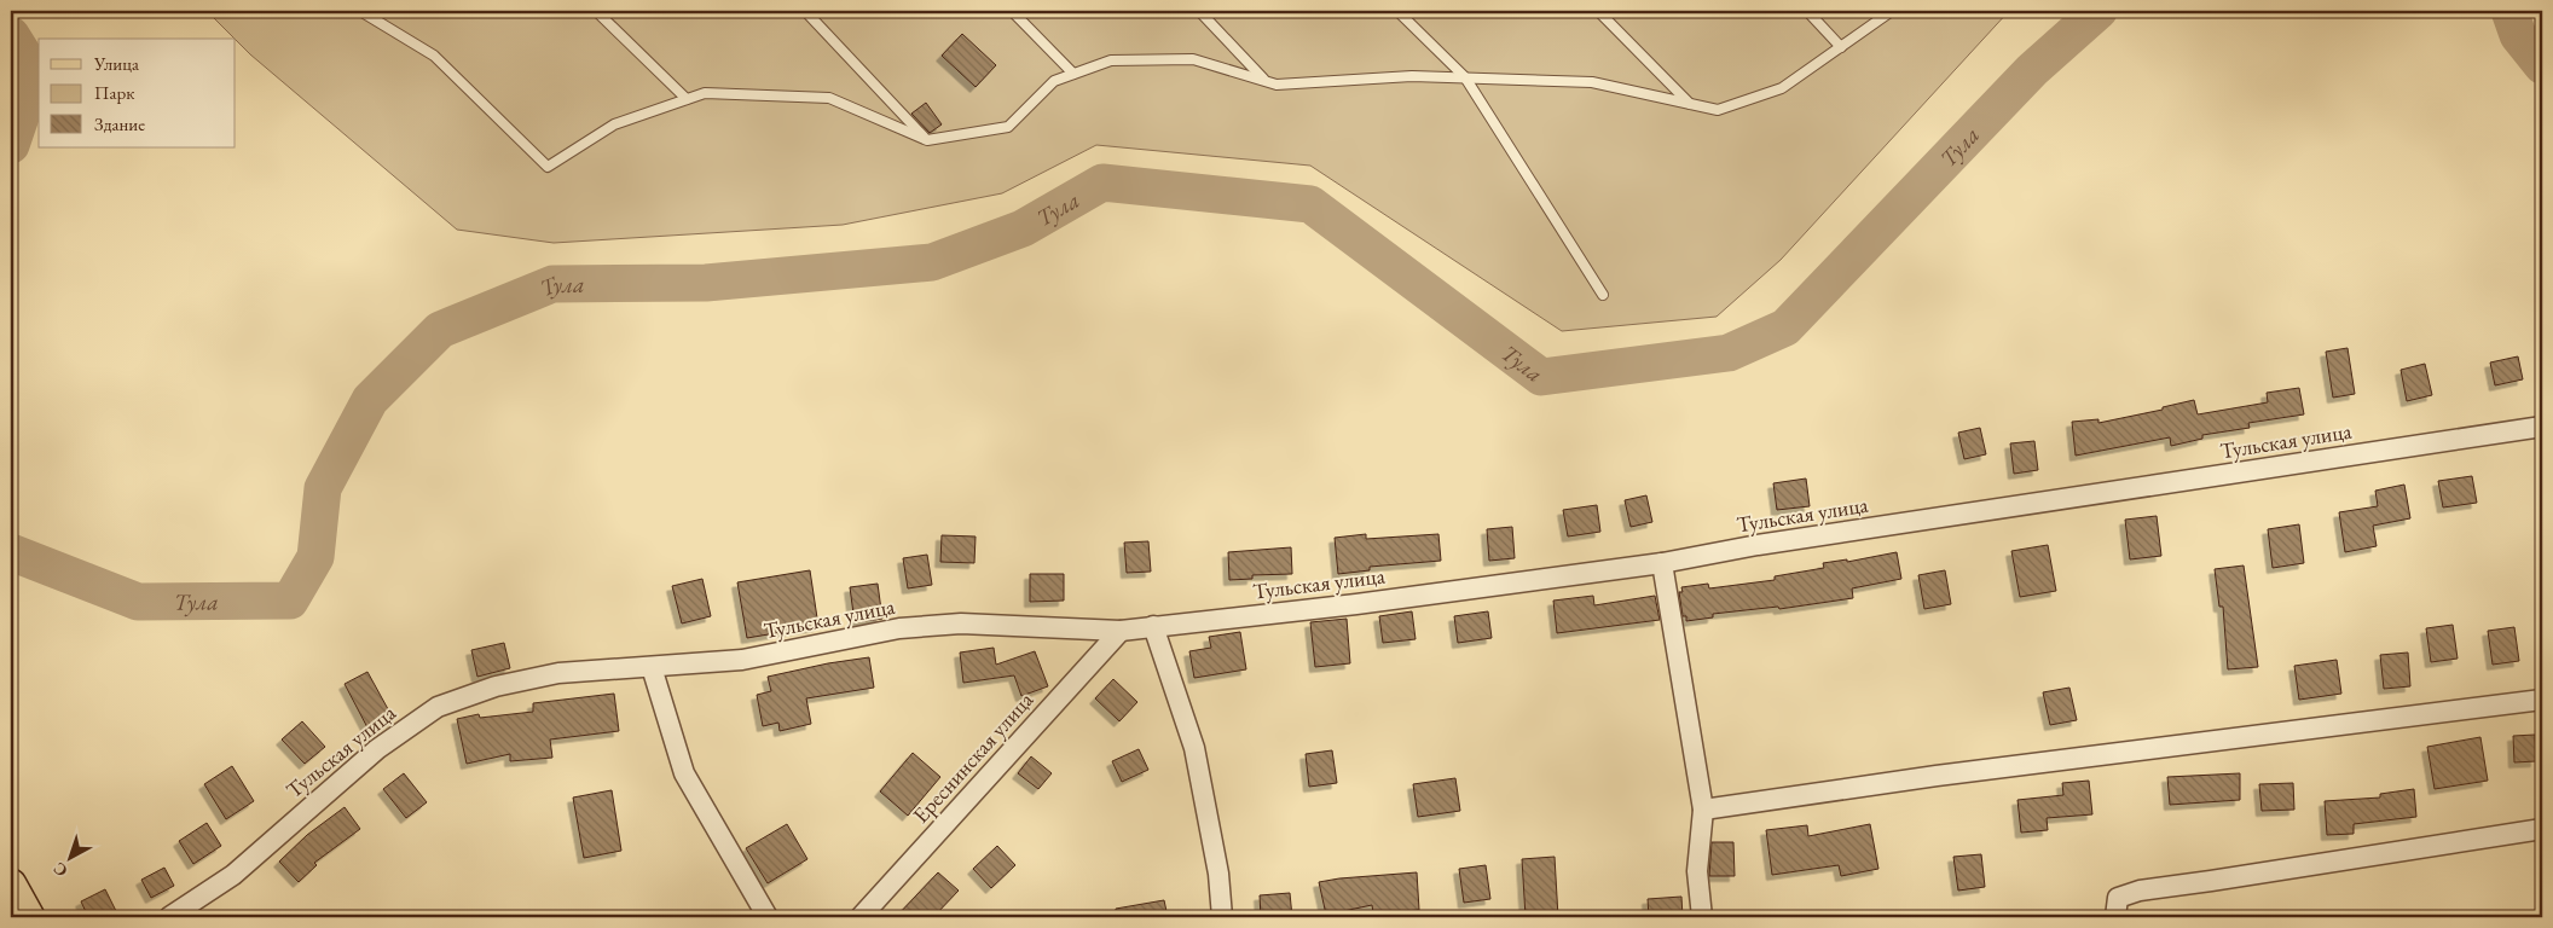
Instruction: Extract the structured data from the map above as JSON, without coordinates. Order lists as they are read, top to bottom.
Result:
{
  "streets": {
    "street": ["Тульская улица", "Ереснинская улица"]
  },
  "crossings": [
    ["Тульская улица", "Ереснинская улица"]
  ],
  "water": ["Тула"],
  "legend": ["Улица", "Парк", "Здание"],
  "north": "bottom left"
}
